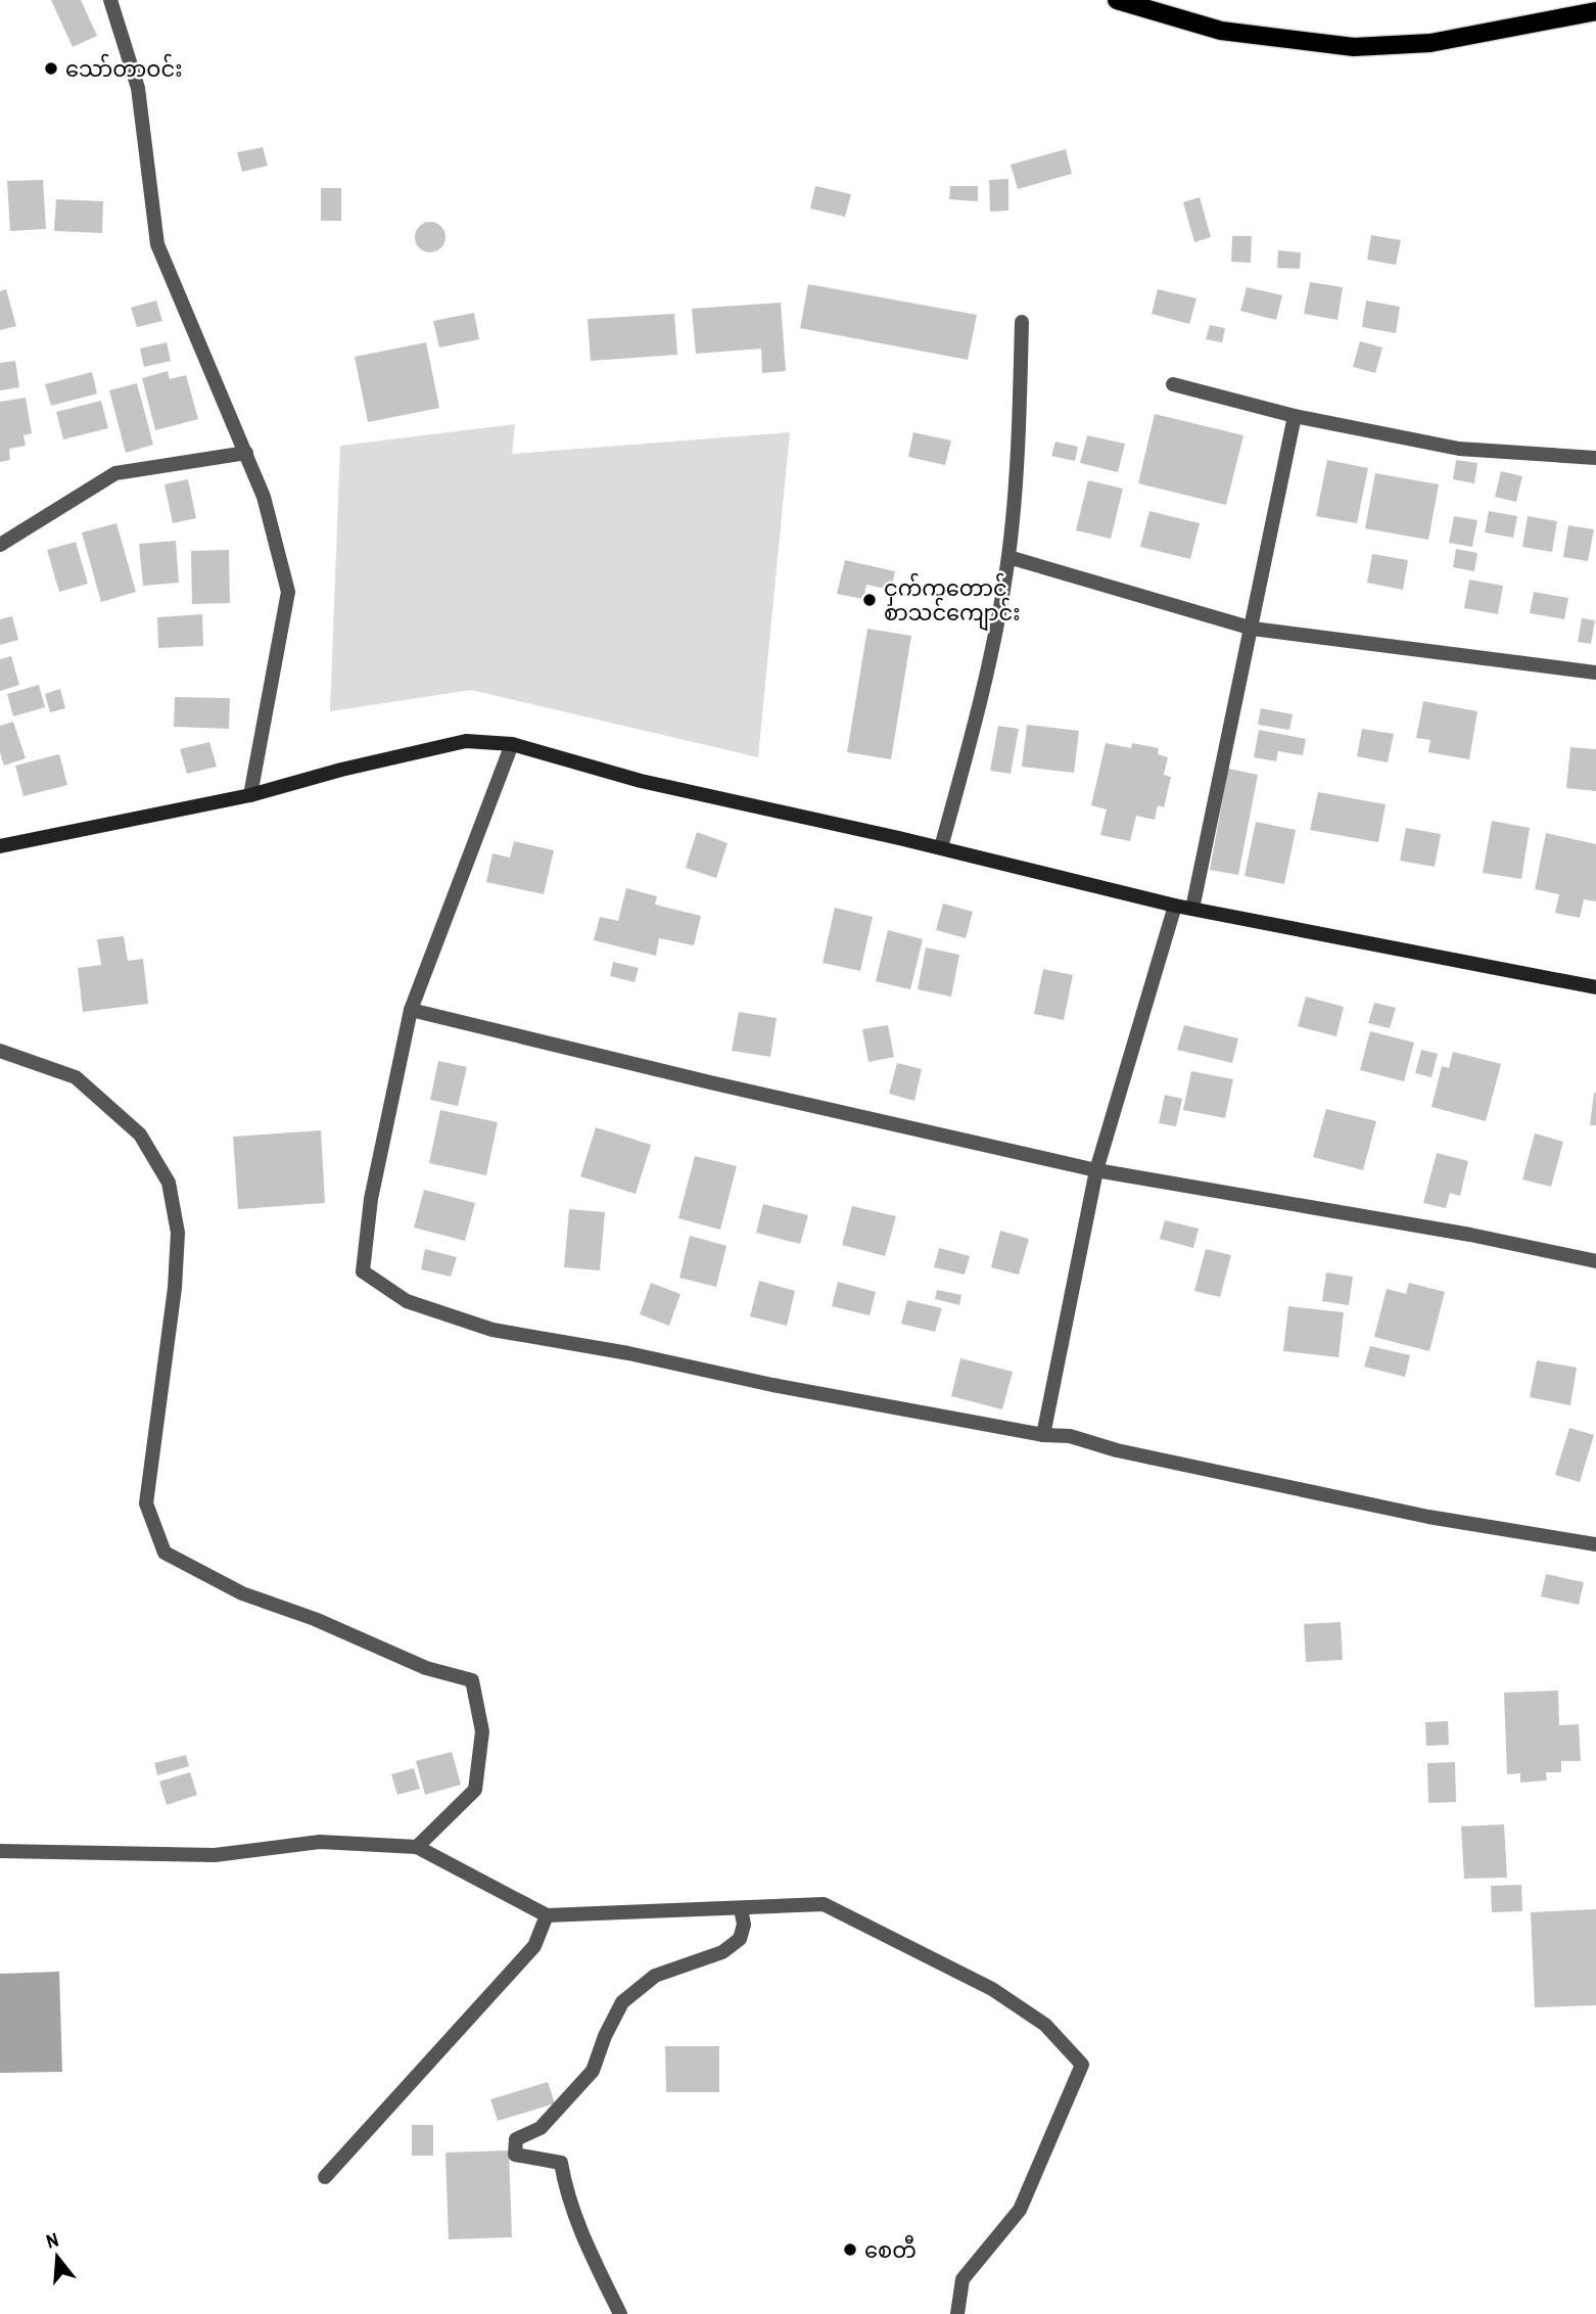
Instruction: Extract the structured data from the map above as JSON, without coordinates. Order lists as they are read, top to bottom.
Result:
{
  "places": ["သော်တာဝင်း", "ငှက်ကတောင် စာသင်ကျောင်း", "စေတီ"],
  "north": "top"
}
